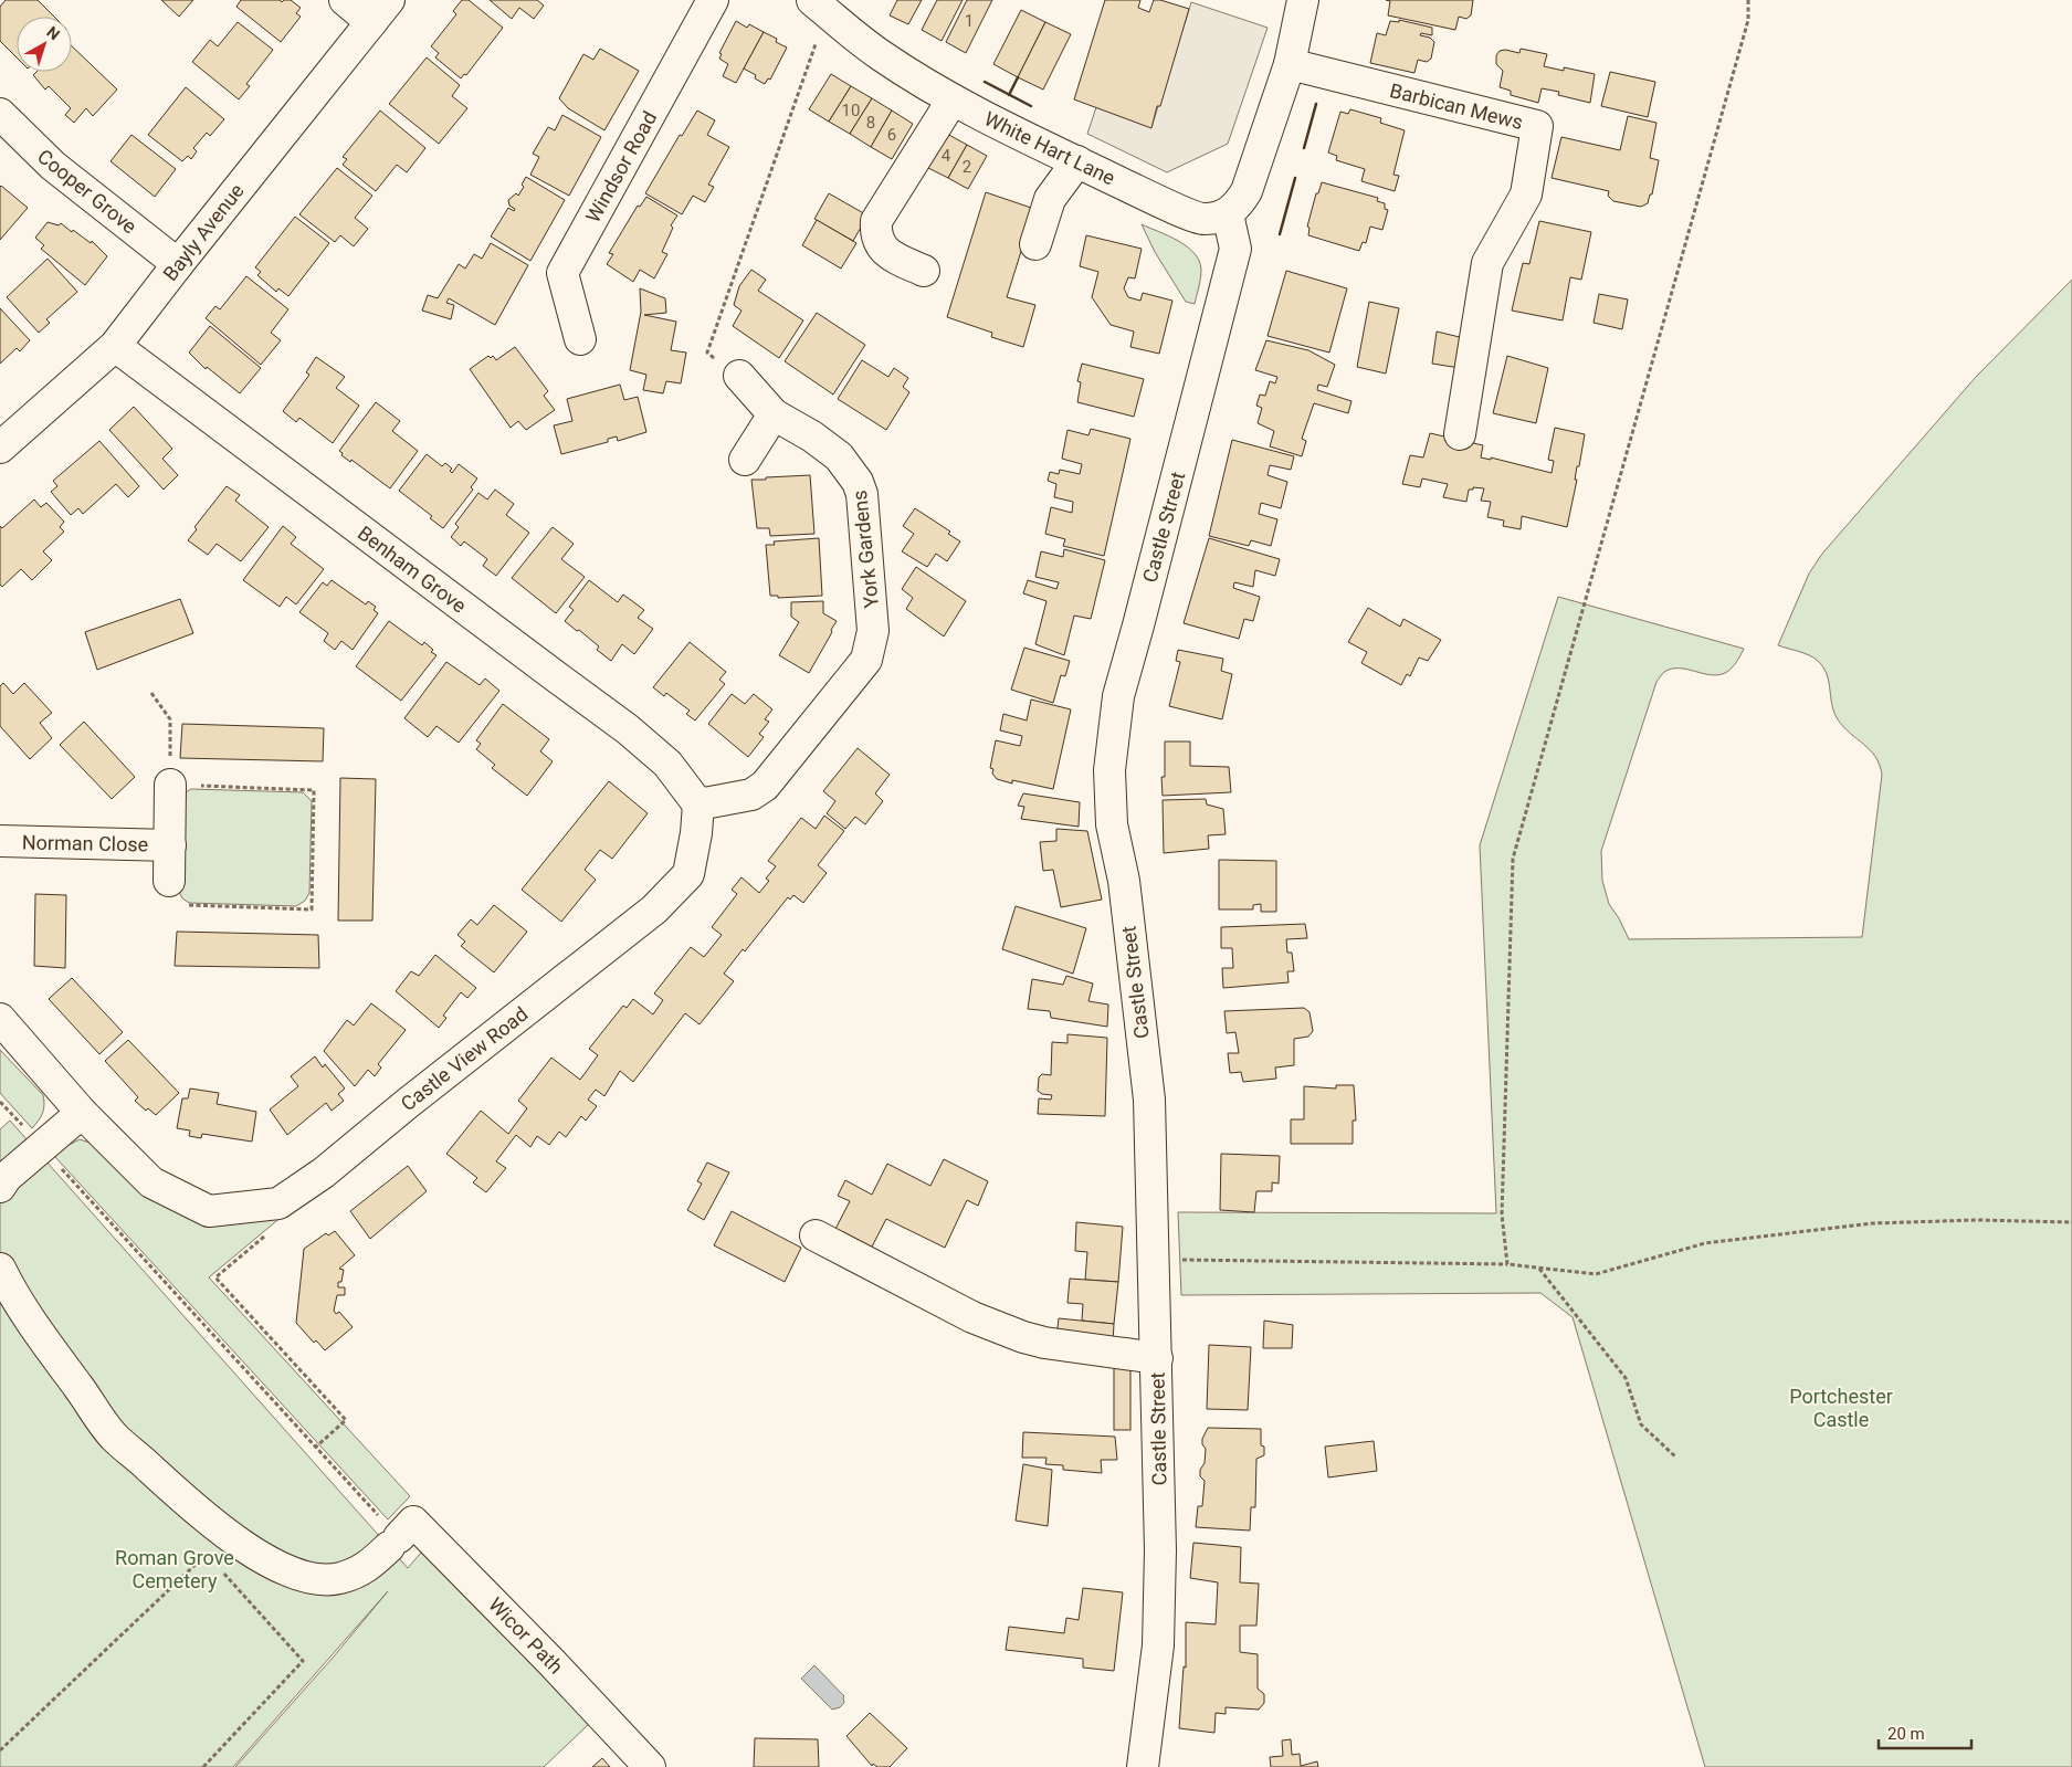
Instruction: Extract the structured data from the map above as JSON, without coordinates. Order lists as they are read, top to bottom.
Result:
{
  "streets": {
    "street": [
      "Barbican Mews",
      "White Hart Lane",
      "Windsor Road",
      "Cooper Grove",
      "Bayly Avenue",
      "Castle Street",
      "York Gardens",
      "Benham Grove",
      "Norman Close",
      "Castle View Road",
      "Wicor Path"
    ]
  },
  "crossings": [
    ["White Hart Lane", "Castle Street"],
    ["Cooper Grove", "Bayly Avenue"],
    ["Bayly Avenue", "Benham Grove"],
    ["York Gardens", "Benham Grove"],
    ["York Gardens", "Castle View Road"],
    ["Benham Grove", "Castle View Road"]
  ],
  "parks": ["Portchester Castle", "Roman Grove Cemetery"],
  "house_numbers": [
    "1",
    "10",
    "8",
    "6",
    "4",
    "2"
  ],
  "scale_bar": "20 m",
  "north": "top right"
}
